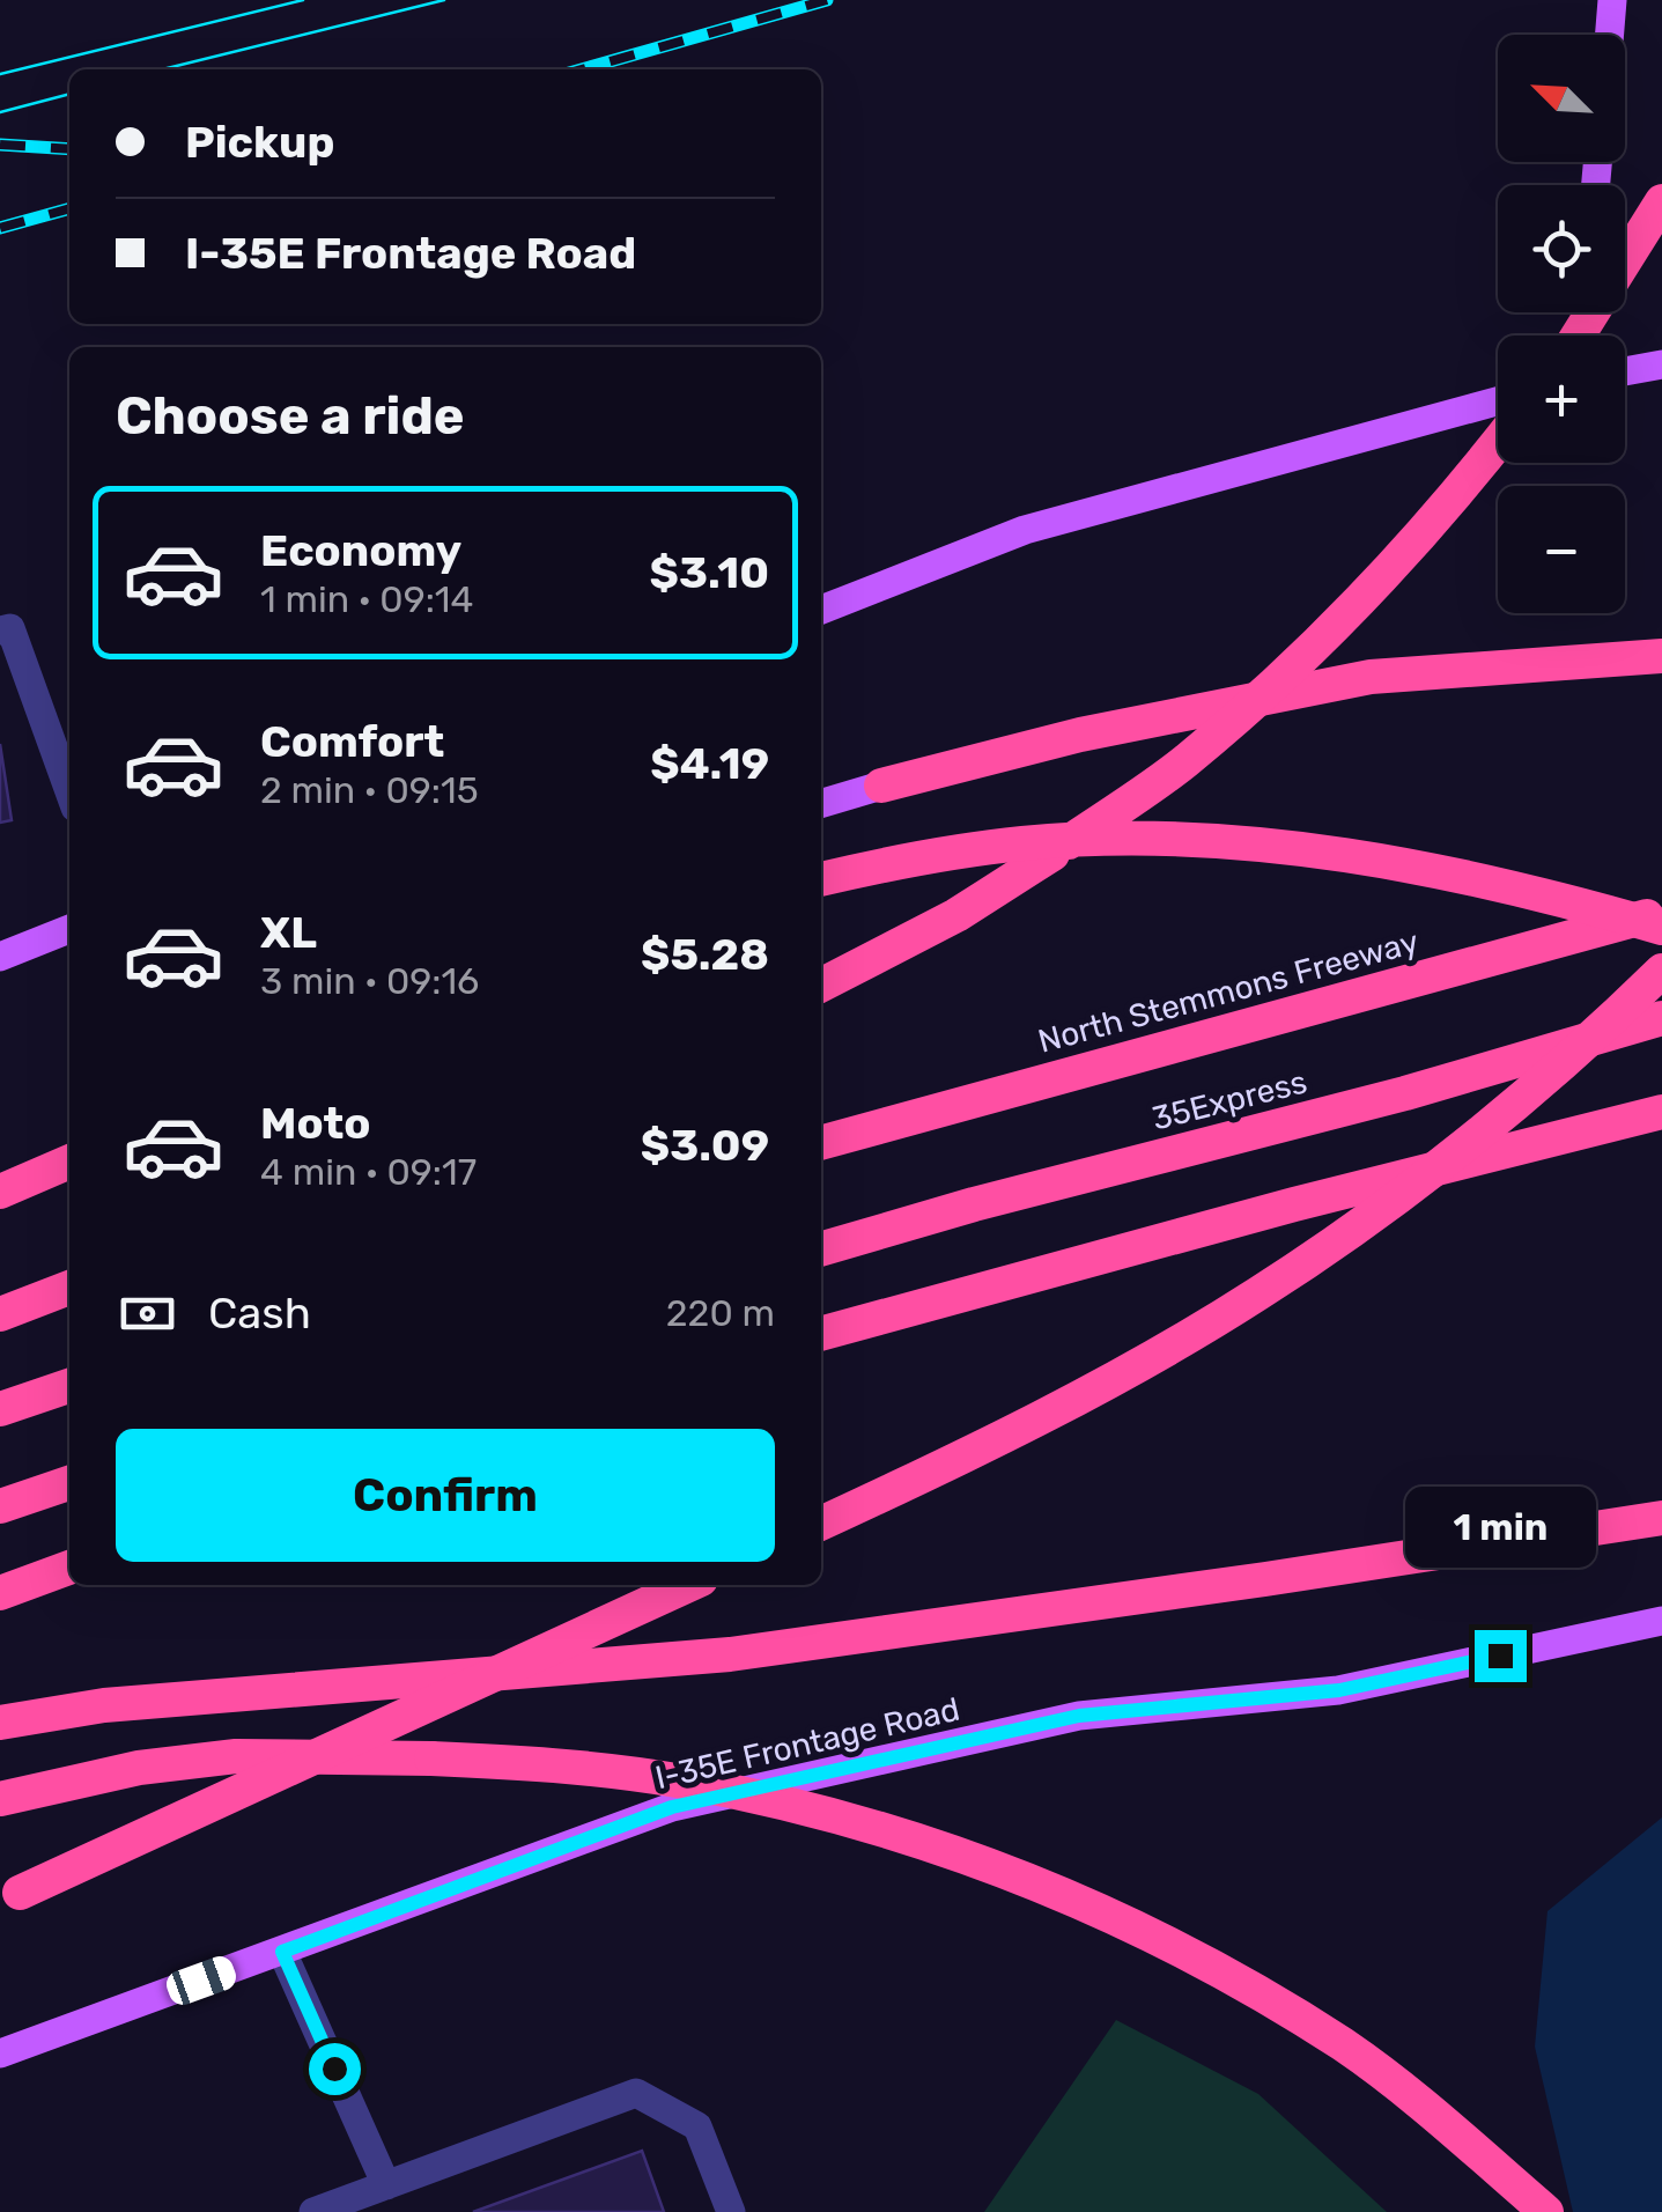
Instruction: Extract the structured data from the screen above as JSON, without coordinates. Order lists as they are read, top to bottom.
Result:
{
  "streets": {
    "highway": ["North Stemmons Freeway", "35Express"],
    "main road": ["I-35E Frontage Road"]
  },
  "north": "top left",
  "page": {
    "map_buttons": ["+", "−"],
    "banner": ["Pickup", "I-35E Frontage Road"],
    "heading": "Choose a ride",
    "list": [
      {
        "name": "Economy",
        "note": "1 min · 09:14",
        "value": "$3.10"
      },
      {
        "name": "Comfort",
        "note": "2 min · 09:15",
        "value": "$4.19"
      },
      {
        "name": "XL",
        "note": "3 min · 09:16",
        "value": "$5.28"
      },
      {
        "name": "Moto",
        "note": "4 min · 09:17",
        "value": "$3.09"
      }
    ],
    "pay": ["Cash", "220 m"],
    "buttons": "Confirm",
    "bubble": "1 min"
  }
}
